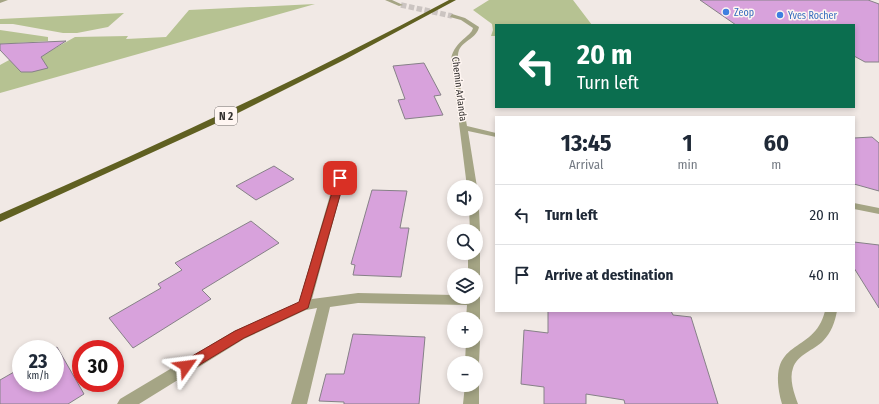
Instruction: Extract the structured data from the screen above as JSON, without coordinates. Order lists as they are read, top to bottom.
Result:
{
  "streets": {
    "highway": ["N 2"],
    "street": ["Chemin Arlanda"]
  },
  "places": ["Zeop", "Yves Rocher"],
  "page": {
    "turn": ["20 m", "Turn left"],
    "eta": [
      "13:45",
      "Arrival",
      "1",
      "min",
      "60",
      "m"
    ],
    "map_buttons": ["+", "−"],
    "list": [
      {
        "name": "Turn left",
        "value": "20 m"
      },
      {
        "name": "Arrive at destination",
        "value": "40 m"
      }
    ],
    "speed": "23 km/h",
    "limit": "30"
  }
}
